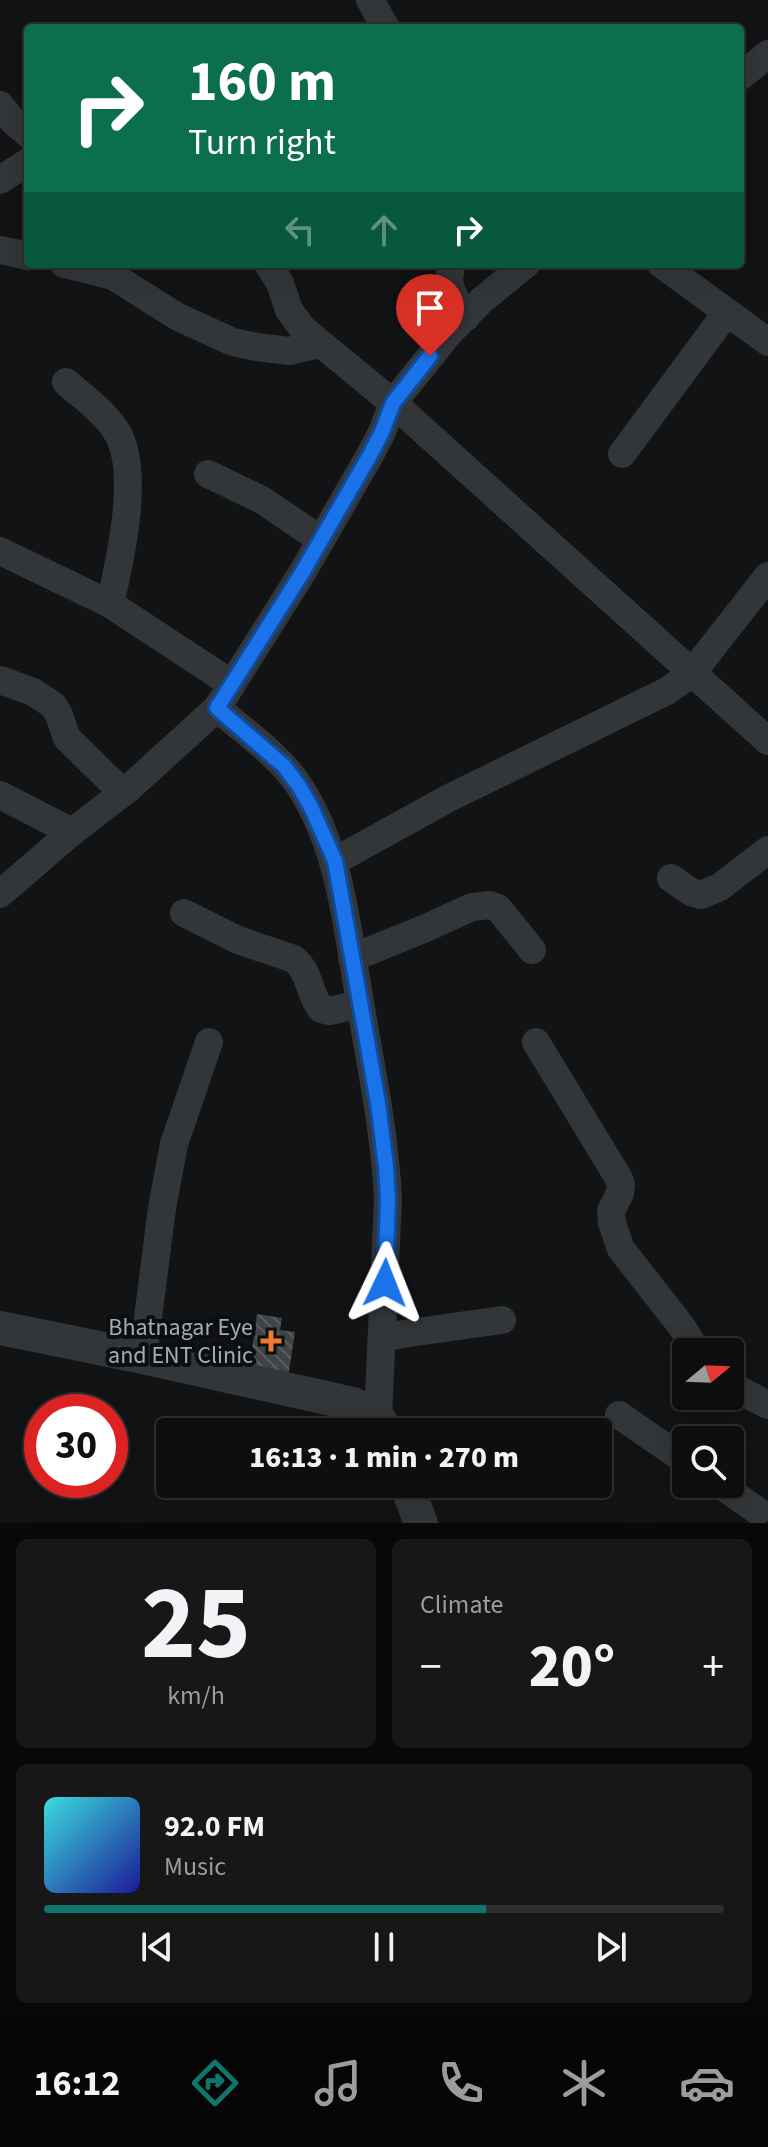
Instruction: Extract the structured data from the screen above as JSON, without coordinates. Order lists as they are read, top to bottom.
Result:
{
  "places": {
    "health": ["Bhatnagar Eye and ENT Clinic"]
  },
  "north": "right",
  "page": {
    "turn": ["160 m", "Turn right"],
    "limit": "30",
    "trip": "16:13 · 1 min · 270 m",
    "tile": [
      ["25", "km/h"],
      "Climate"
    ],
    "heat": ["−", "20°", "+"],
    "song": ["92.0 FM", "Music"],
    "tabs": "16:12"
  }
}
